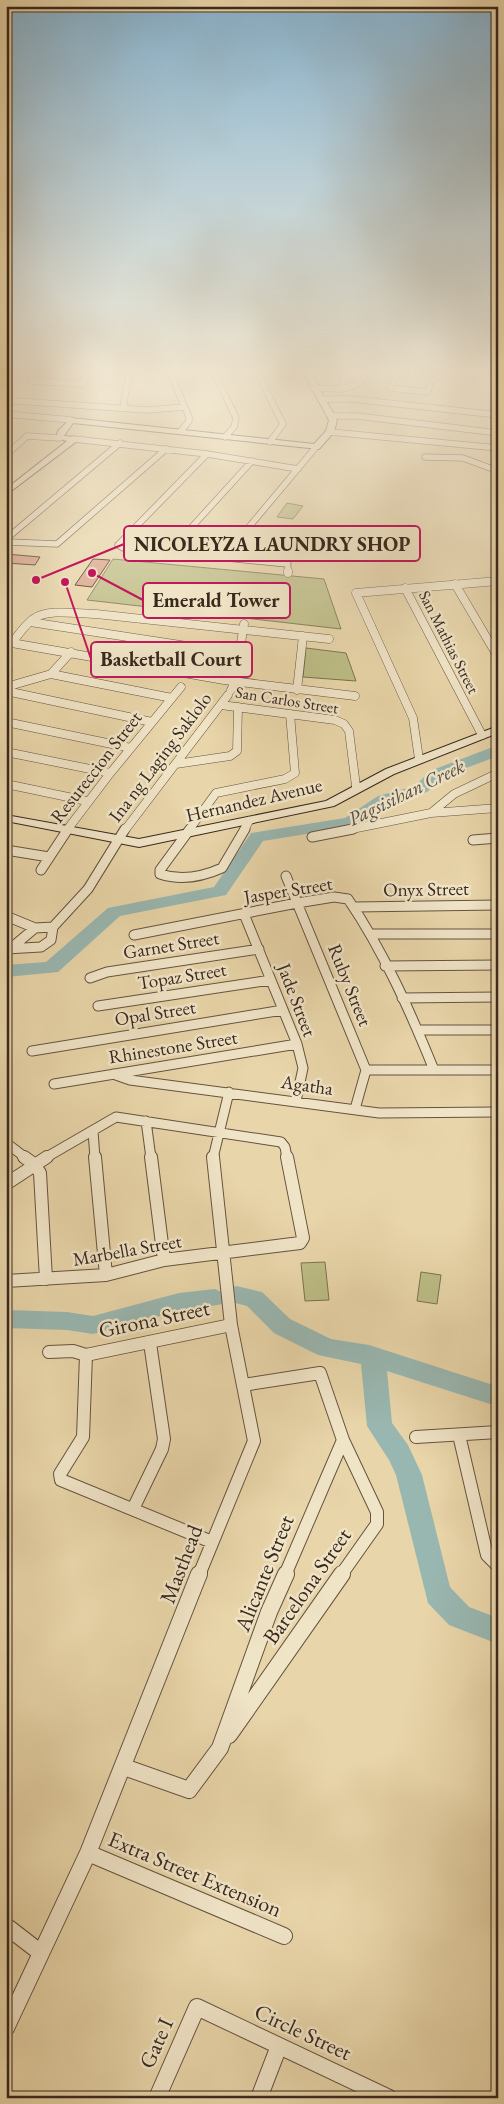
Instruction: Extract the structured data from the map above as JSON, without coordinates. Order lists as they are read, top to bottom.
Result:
{
  "streets": {
    "main road": ["Hernandez Avenue"],
    "street": [
      "San Mathias Street",
      "San Carlos Street",
      "Ina ng Laging Saklolo",
      "Resureccion Street",
      "Onyx Street",
      "Jasper Street",
      "Garnet Street",
      "Topaz Street",
      "Ruby Street",
      "Jade Street",
      "Opal Street",
      "Rhinestone Street",
      "Agatha",
      "Marbella Street",
      "Girona Street",
      "Masthead",
      "Alicante Street",
      "Barcelona Street",
      "Extra Street Extension",
      "Circle Street",
      "Gate I"
    ]
  },
  "crossings": [
    ["San Mathias Street", "Hernandez Avenue"],
    ["San Carlos Street", "Ina ng Laging Saklolo"],
    ["San Carlos Street", "Hernandez Avenue"],
    ["Ina ng Laging Saklolo", "Hernandez Avenue"],
    ["Resureccion Street", "Hernandez Avenue"],
    ["Onyx Street", "Jasper Street"],
    ["Jasper Street", "Ruby Street"],
    ["Jasper Street", "Jade Street"],
    ["Garnet Street", "Jade Street"],
    ["Topaz Street", "Jade Street"],
    ["Jade Street", "Opal Street"],
    ["Jade Street", "Rhinestone Street"],
    ["Jade Street", "Agatha"],
    ["Rhinestone Street", "Agatha"],
    ["Agatha", "Masthead"],
    ["Marbella Street", "Masthead"],
    ["Girona Street", "Masthead"],
    ["Masthead", "Alicante Street"],
    ["Masthead", "Extra Street Extension"],
    ["Alicante Street", "Barcelona Street"],
    ["Circle Street", "Gate I"]
  ],
  "water": ["Pagsisihan Creek"],
  "places": ["Emerald Tower", "NICOLEYZA LAUNDRY SHOP", "Basketball Court"]
}
